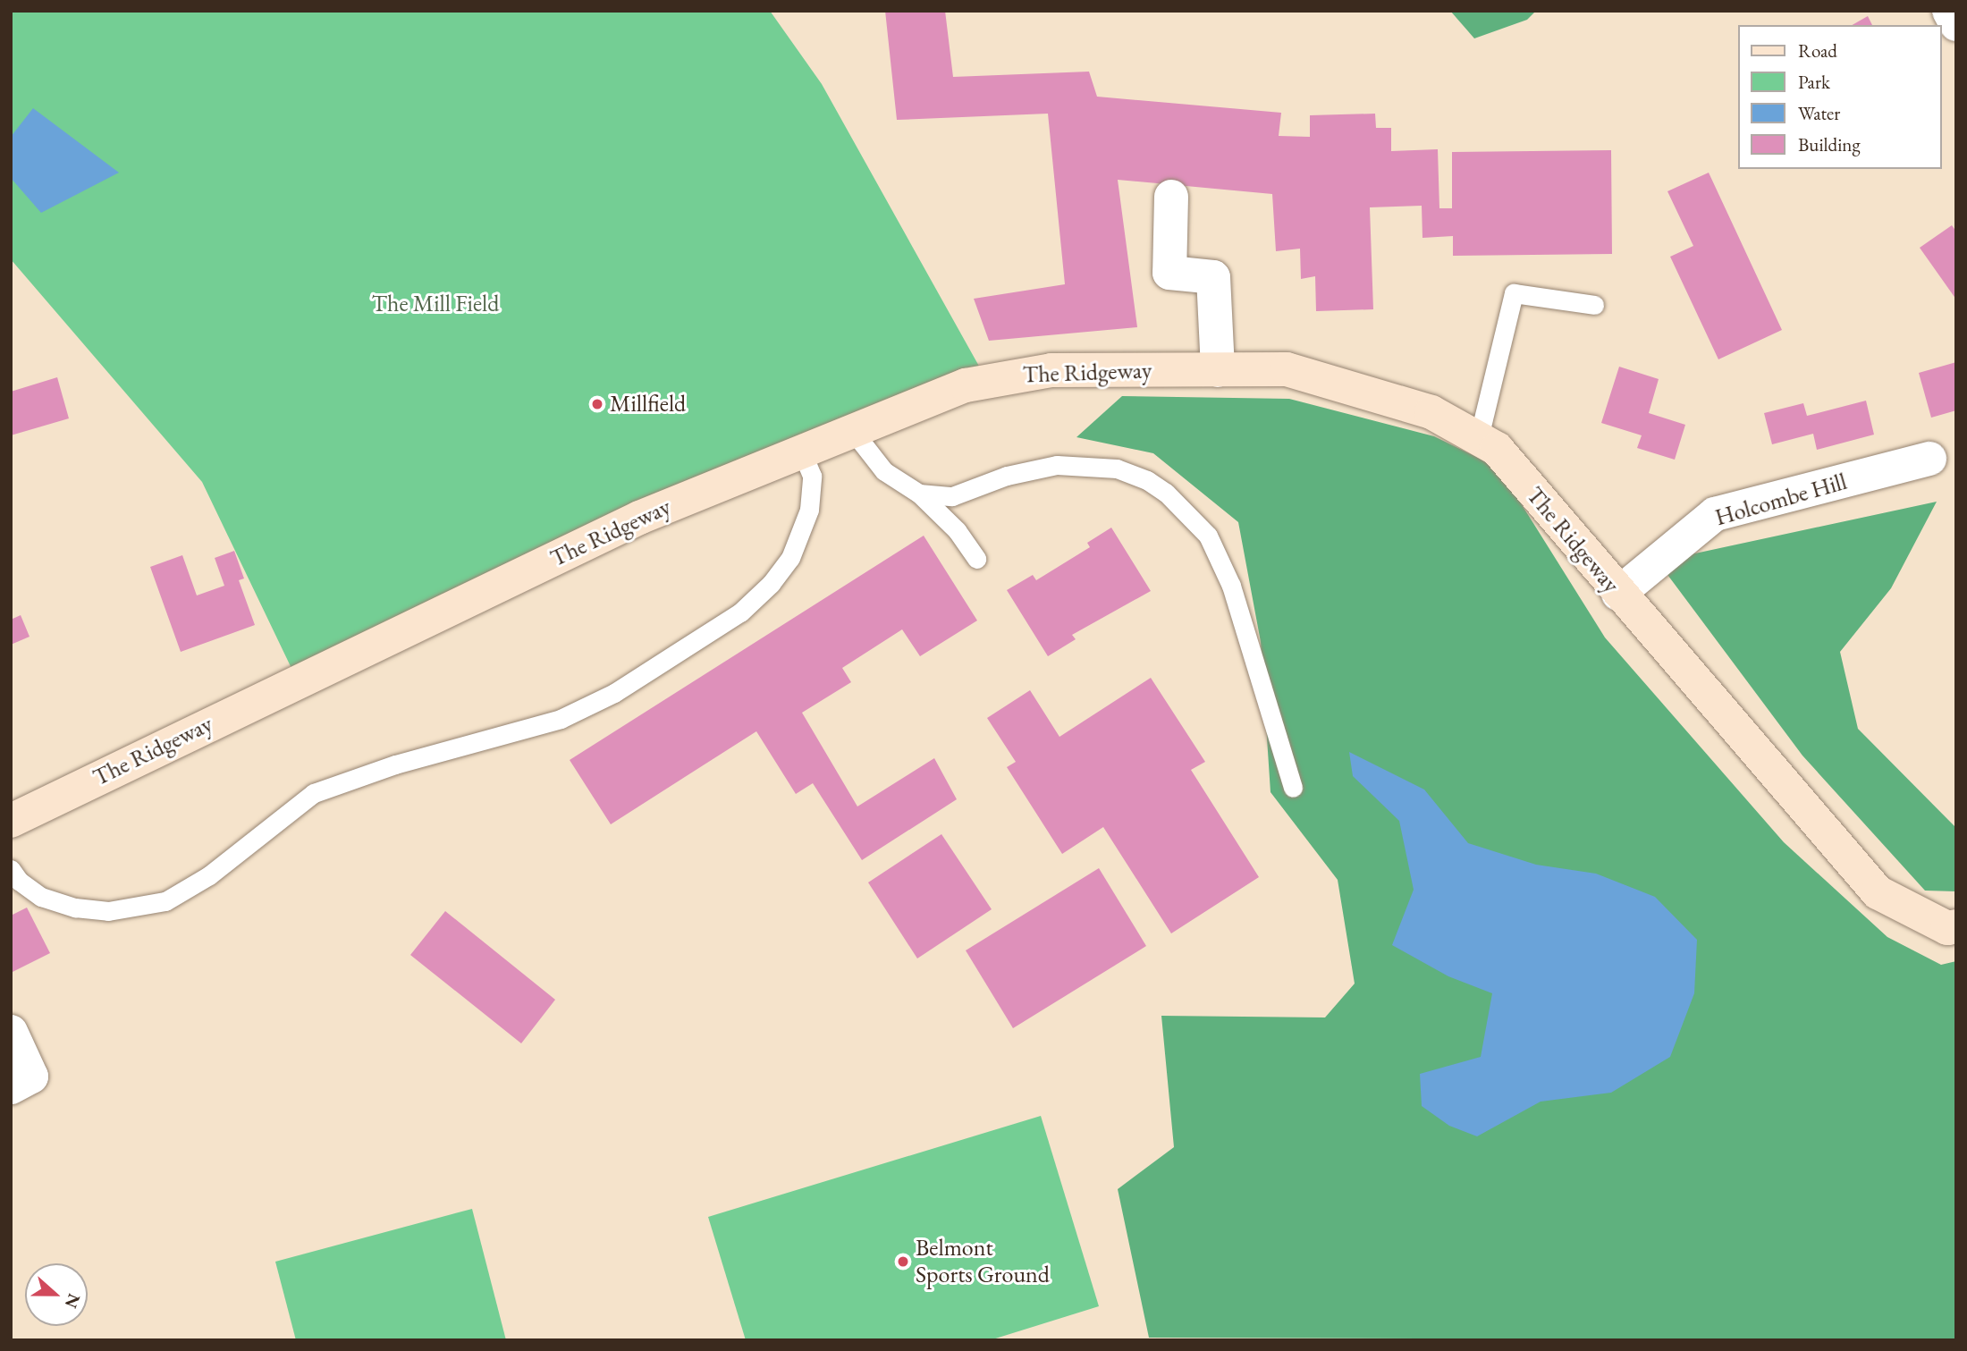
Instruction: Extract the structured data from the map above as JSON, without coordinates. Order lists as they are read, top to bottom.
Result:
{
  "streets": {
    "main road": ["The Ridgeway"],
    "street": ["Holcombe Hill"]
  },
  "crossings": [
    ["The Ridgeway", "Holcombe Hill"]
  ],
  "parks": ["The Mill Field"],
  "places": ["Millfield", "Belmont Sports Ground"],
  "legend": [
    "Road",
    "Park",
    "Water",
    "Building"
  ],
  "north": "right"
}
